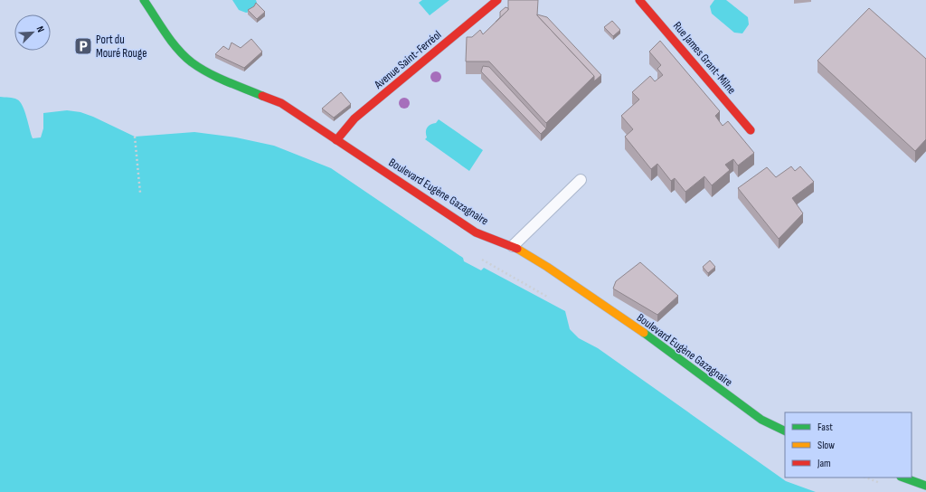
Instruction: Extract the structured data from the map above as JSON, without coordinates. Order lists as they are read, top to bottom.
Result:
{
  "streets": {
    "street": ["Rue James Grant-Milne", "Avenue Saint-Ferréol", "Boulevard Eugène Gazagnaire"]
  },
  "crossings": [
    ["Avenue Saint-Ferréol", "Boulevard Eugène Gazagnaire"]
  ],
  "places": {
    "parking": ["Port du Mouré Rouge"]
  },
  "legend": ["Fast", "Slow", "Jam"],
  "north": "top right"
}
